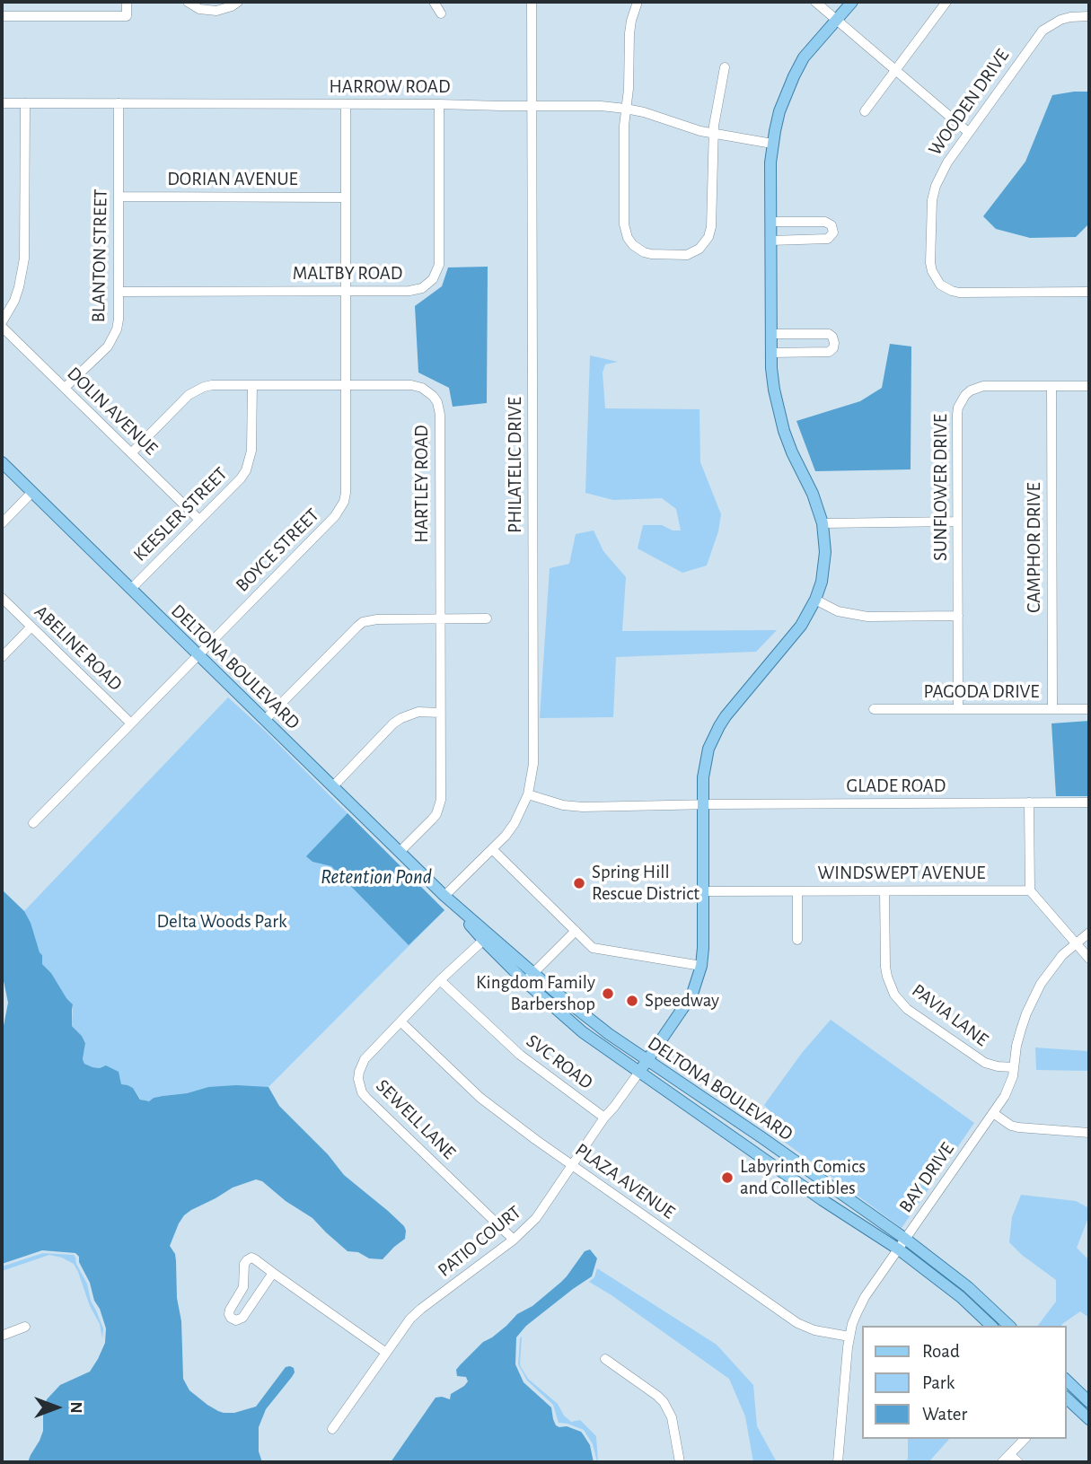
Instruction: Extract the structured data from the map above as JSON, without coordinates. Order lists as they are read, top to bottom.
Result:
{
  "streets": {
    "main road": ["DELTONA BOULEVARD"],
    "street": [
      "HARROW ROAD",
      "WOODEN DRIVE",
      "DORIAN AVENUE",
      "BLANTON STREET",
      "MALTBY ROAD",
      "DOLIN AVENUE",
      "PHILATELIC DRIVE",
      "HARTLEY ROAD",
      "SUNFLOWER DRIVE",
      "KEESLER STREET",
      "CAMPHOR DRIVE",
      "BOYCE STREET",
      "ABELINE ROAD",
      "PAGODA DRIVE",
      "GLADE ROAD",
      "WINDSWEPT AVENUE",
      "PAVIA LANE",
      "SVC ROAD",
      "SEWELL LANE",
      "BAY DRIVE",
      "PLAZA AVENUE",
      "PATIO COURT"
    ]
  },
  "crossings": [
    ["HARROW ROAD", "BLANTON STREET"],
    ["HARROW ROAD", "MALTBY ROAD"],
    ["HARROW ROAD", "PHILATELIC DRIVE"],
    ["HARROW ROAD", "BOYCE STREET"],
    ["DORIAN AVENUE", "BLANTON STREET"],
    ["DORIAN AVENUE", "BOYCE STREET"],
    ["BLANTON STREET", "MALTBY ROAD"],
    ["BLANTON STREET", "DOLIN AVENUE"],
    ["MALTBY ROAD", "BOYCE STREET"],
    ["DOLIN AVENUE", "HARTLEY ROAD"],
    ["DOLIN AVENUE", "KEESLER STREET"],
    ["PHILATELIC DRIVE", "DELTONA BOULEVARD"],
    ["PHILATELIC DRIVE", "GLADE ROAD"],
    ["HARTLEY ROAD", "KEESLER STREET"],
    ["HARTLEY ROAD", "BOYCE STREET"],
    ["HARTLEY ROAD", "DELTONA BOULEVARD"],
    ["SUNFLOWER DRIVE", "CAMPHOR DRIVE"],
    ["SUNFLOWER DRIVE", "PAGODA DRIVE"],
    ["KEESLER STREET", "DELTONA BOULEVARD"],
    ["CAMPHOR DRIVE", "PAGODA DRIVE"],
    ["BOYCE STREET", "ABELINE ROAD"],
    ["BOYCE STREET", "DELTONA BOULEVARD"],
    ["DELTONA BOULEVARD", "SEWELL LANE"],
    ["DELTONA BOULEVARD", "BAY DRIVE"],
    ["DELTONA BOULEVARD", "PATIO COURT"],
    ["WINDSWEPT AVENUE", "PAVIA LANE"],
    ["PAVIA LANE", "BAY DRIVE"],
    ["SVC ROAD", "SEWELL LANE"],
    ["SVC ROAD", "PATIO COURT"],
    ["SEWELL LANE", "PLAZA AVENUE"],
    ["SEWELL LANE", "PATIO COURT"],
    ["BAY DRIVE", "PLAZA AVENUE"],
    ["PLAZA AVENUE", "PATIO COURT"]
  ],
  "water": ["Retention Pond"],
  "parks": ["Delta Woods Park"],
  "places": [
    "Spring Hill Rescue District",
    "Kingdom Family Barbershop",
    "Speedway",
    "Labyrinth Comics and Collectibles"
  ],
  "legend": ["Road", "Park", "Water"],
  "north": "right"
}
